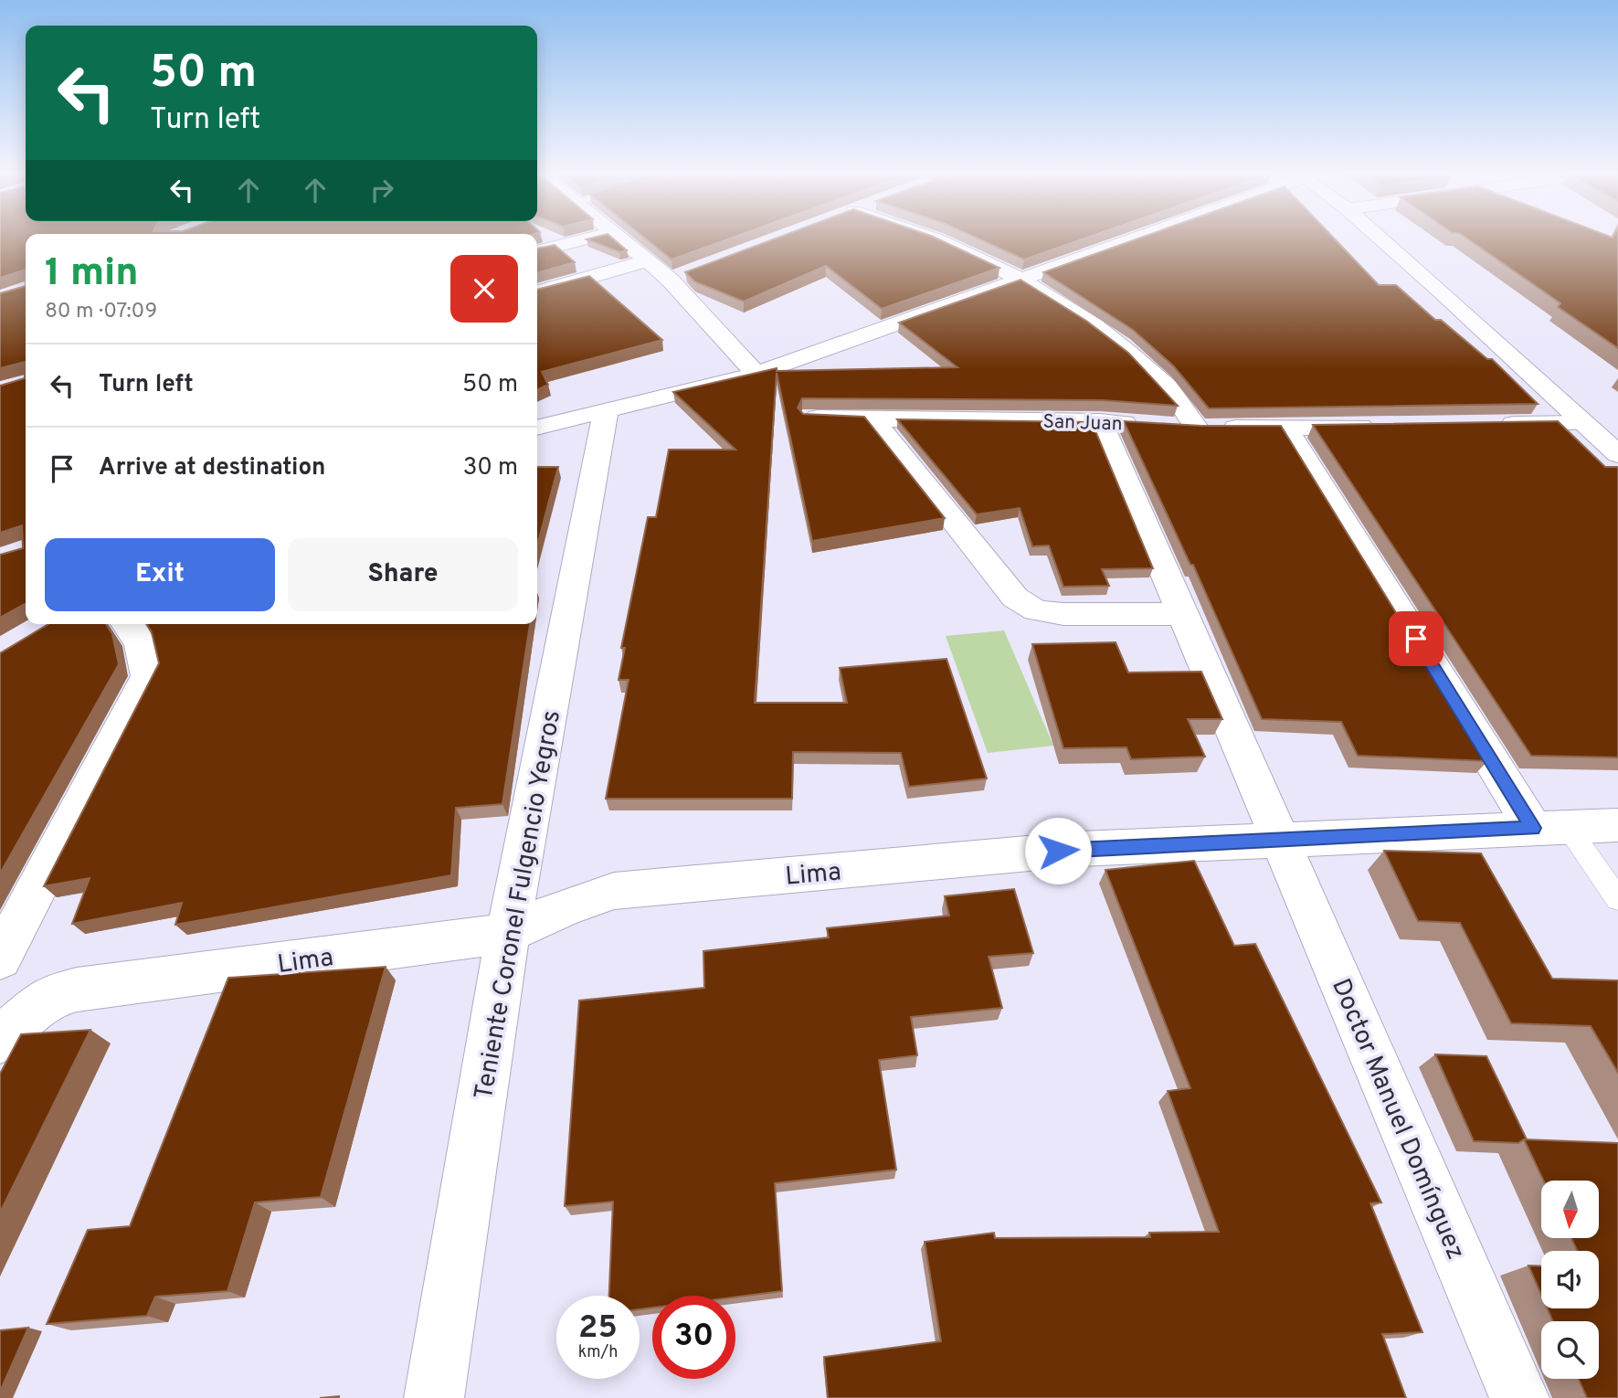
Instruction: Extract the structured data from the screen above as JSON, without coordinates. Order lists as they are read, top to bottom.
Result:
{
  "streets": {
    "street": [
      "San Juan",
      "Lima",
      "Teniente Coronel Fulgencio Yegros",
      "Doctor Manuel Domínguez"
    ]
  },
  "crossings": [
    ["San Juan", "Doctor Manuel Domínguez"],
    ["Lima", "Teniente Coronel Fulgencio Yegros"],
    ["Lima", "Doctor Manuel Domínguez"]
  ],
  "north": "bottom",
  "page": {
    "turn": ["50 m", "Turn left"],
    "heading": ["1 min", "80 m · 07:09"],
    "list": [
      {
        "name": "Turn left",
        "value": "50 m"
      },
      {
        "name": "Arrive at destination",
        "value": "30 m"
      }
    ],
    "buttons": ["Exit", "Share"],
    "speed": "25 km/h",
    "limit": "30"
  }
}
